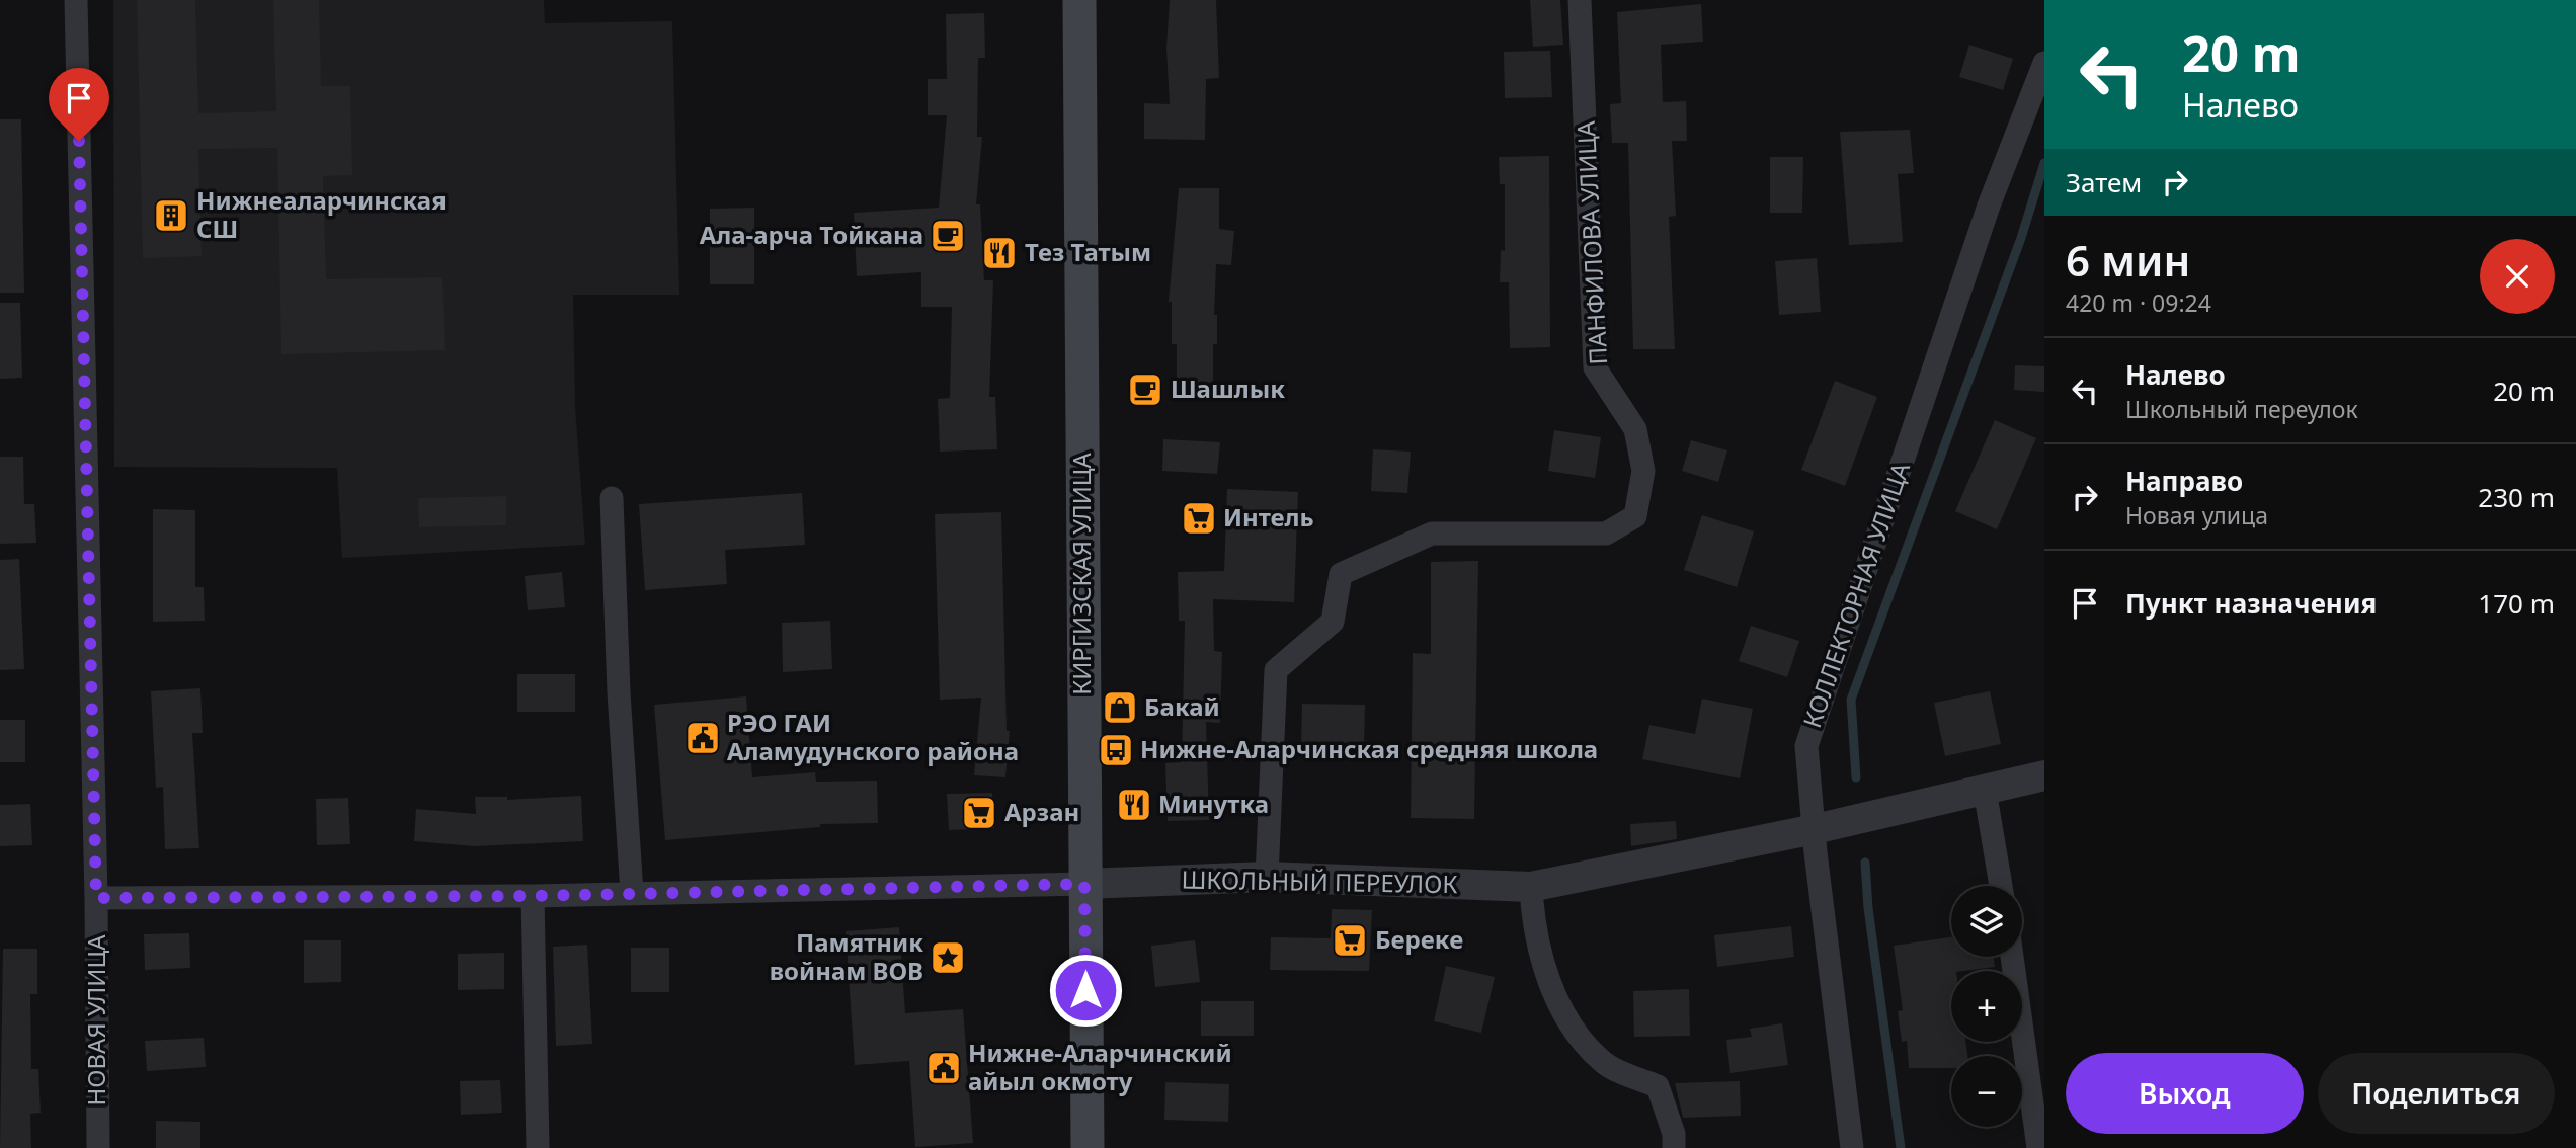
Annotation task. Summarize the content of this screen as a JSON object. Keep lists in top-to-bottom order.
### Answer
{
  "streets": {
    "main road": ["КИРГИЗСКАЯ УЛИЦА"],
    "street": [
      "ПАНФИЛОВА УЛИЦА",
      "КОЛЛЕКТОРНАЯ УЛИЦА",
      "ШКОЛЬНЫЙ ПЕРЕУЛОК",
      "НОВАЯ УЛИЦА"
    ]
  },
  "crossings": [
    ["ПАНФИЛОВА УЛИЦА", "ШКОЛЬНЫЙ ПЕРЕУЛОК"],
    ["КИРГИЗСКАЯ УЛИЦА", "ШКОЛЬНЫЙ ПЕРЕУЛОК"],
    ["КОЛЛЕКТОРНАЯ УЛИЦА", "ШКОЛЬНЫЙ ПЕРЕУЛОК"],
    ["ШКОЛЬНЫЙ ПЕРЕУЛОК", "НОВАЯ УЛИЦА"]
  ],
  "places": {
    "building": ["Нижнеаларчинская СШ"],
    "cafe": ["Ала-арча Тойкана", "Шашлык"],
    "restaurant": ["Тез Татым", "Минутка"],
    "supermarket": ["Интель", "Арзан", "Береке"],
    "shop": ["Бакай"],
    "public building": ["РЭО ГАИ Аламудунского района", "Нижне-Аларчинский айыл окмоту"],
    "bus stop": ["Нижне-Аларчинская средняя школа"],
    "place": ["Памятник войнам ВОВ"]
  },
  "page": {
    "turn": ["20 m", "Налево"],
    "then": "Затем",
    "heading": ["6 мин", "420 m · 09:24"],
    "list": [
      {
        "name": "Налево",
        "note": "Школьный переулок",
        "value": "20 m"
      },
      {
        "name": "Направо",
        "note": "Новая улица",
        "value": "230 m"
      },
      {
        "name": "Пункт назначения",
        "value": "170 m"
      }
    ],
    "map_buttons": ["+", "−"],
    "buttons": ["Выход", "Поделиться"]
  }
}
